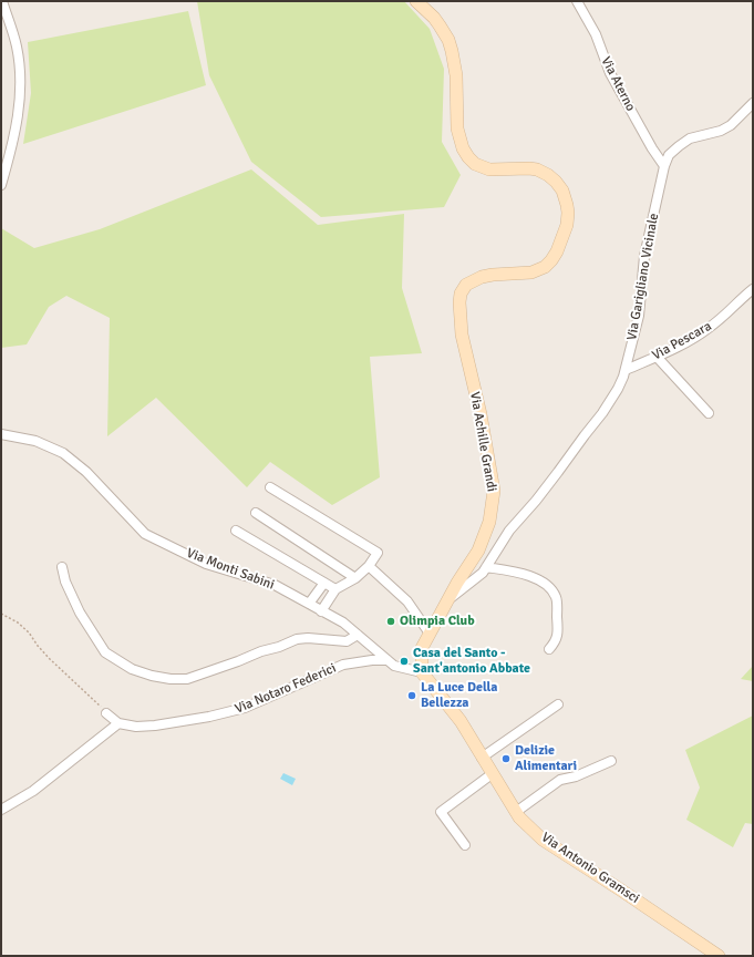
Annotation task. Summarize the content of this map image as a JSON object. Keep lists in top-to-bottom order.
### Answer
{
  "streets": {
    "main road": ["Via Achille Grandi", "Via Antonio Gramsci"],
    "street": [
      "Via Aterno",
      "Via Garigliano Vicinale",
      "Via Pescara",
      "Via Monti Sabini",
      "Via Notaro Federici"
    ]
  },
  "crossings": [
    ["Via Aterno", "Via Garigliano Vicinale"],
    ["Via Garigliano Vicinale", "Via Pescara"],
    ["Via Garigliano Vicinale", "Via Achille Grandi"],
    ["Via Achille Grandi", "Via Monti Sabini"],
    ["Via Achille Grandi", "Via Antonio Gramsci"],
    ["Via Monti Sabini", "Via Notaro Federici"],
    ["Via Monti Sabini", "Via Antonio Gramsci"]
  ],
  "places": [
    "Olimpia Club",
    "Casa del Santo - Sant'antonio Abbate",
    "La Luce Della Bellezza",
    "Delizie Alimentari"
  ]
}
